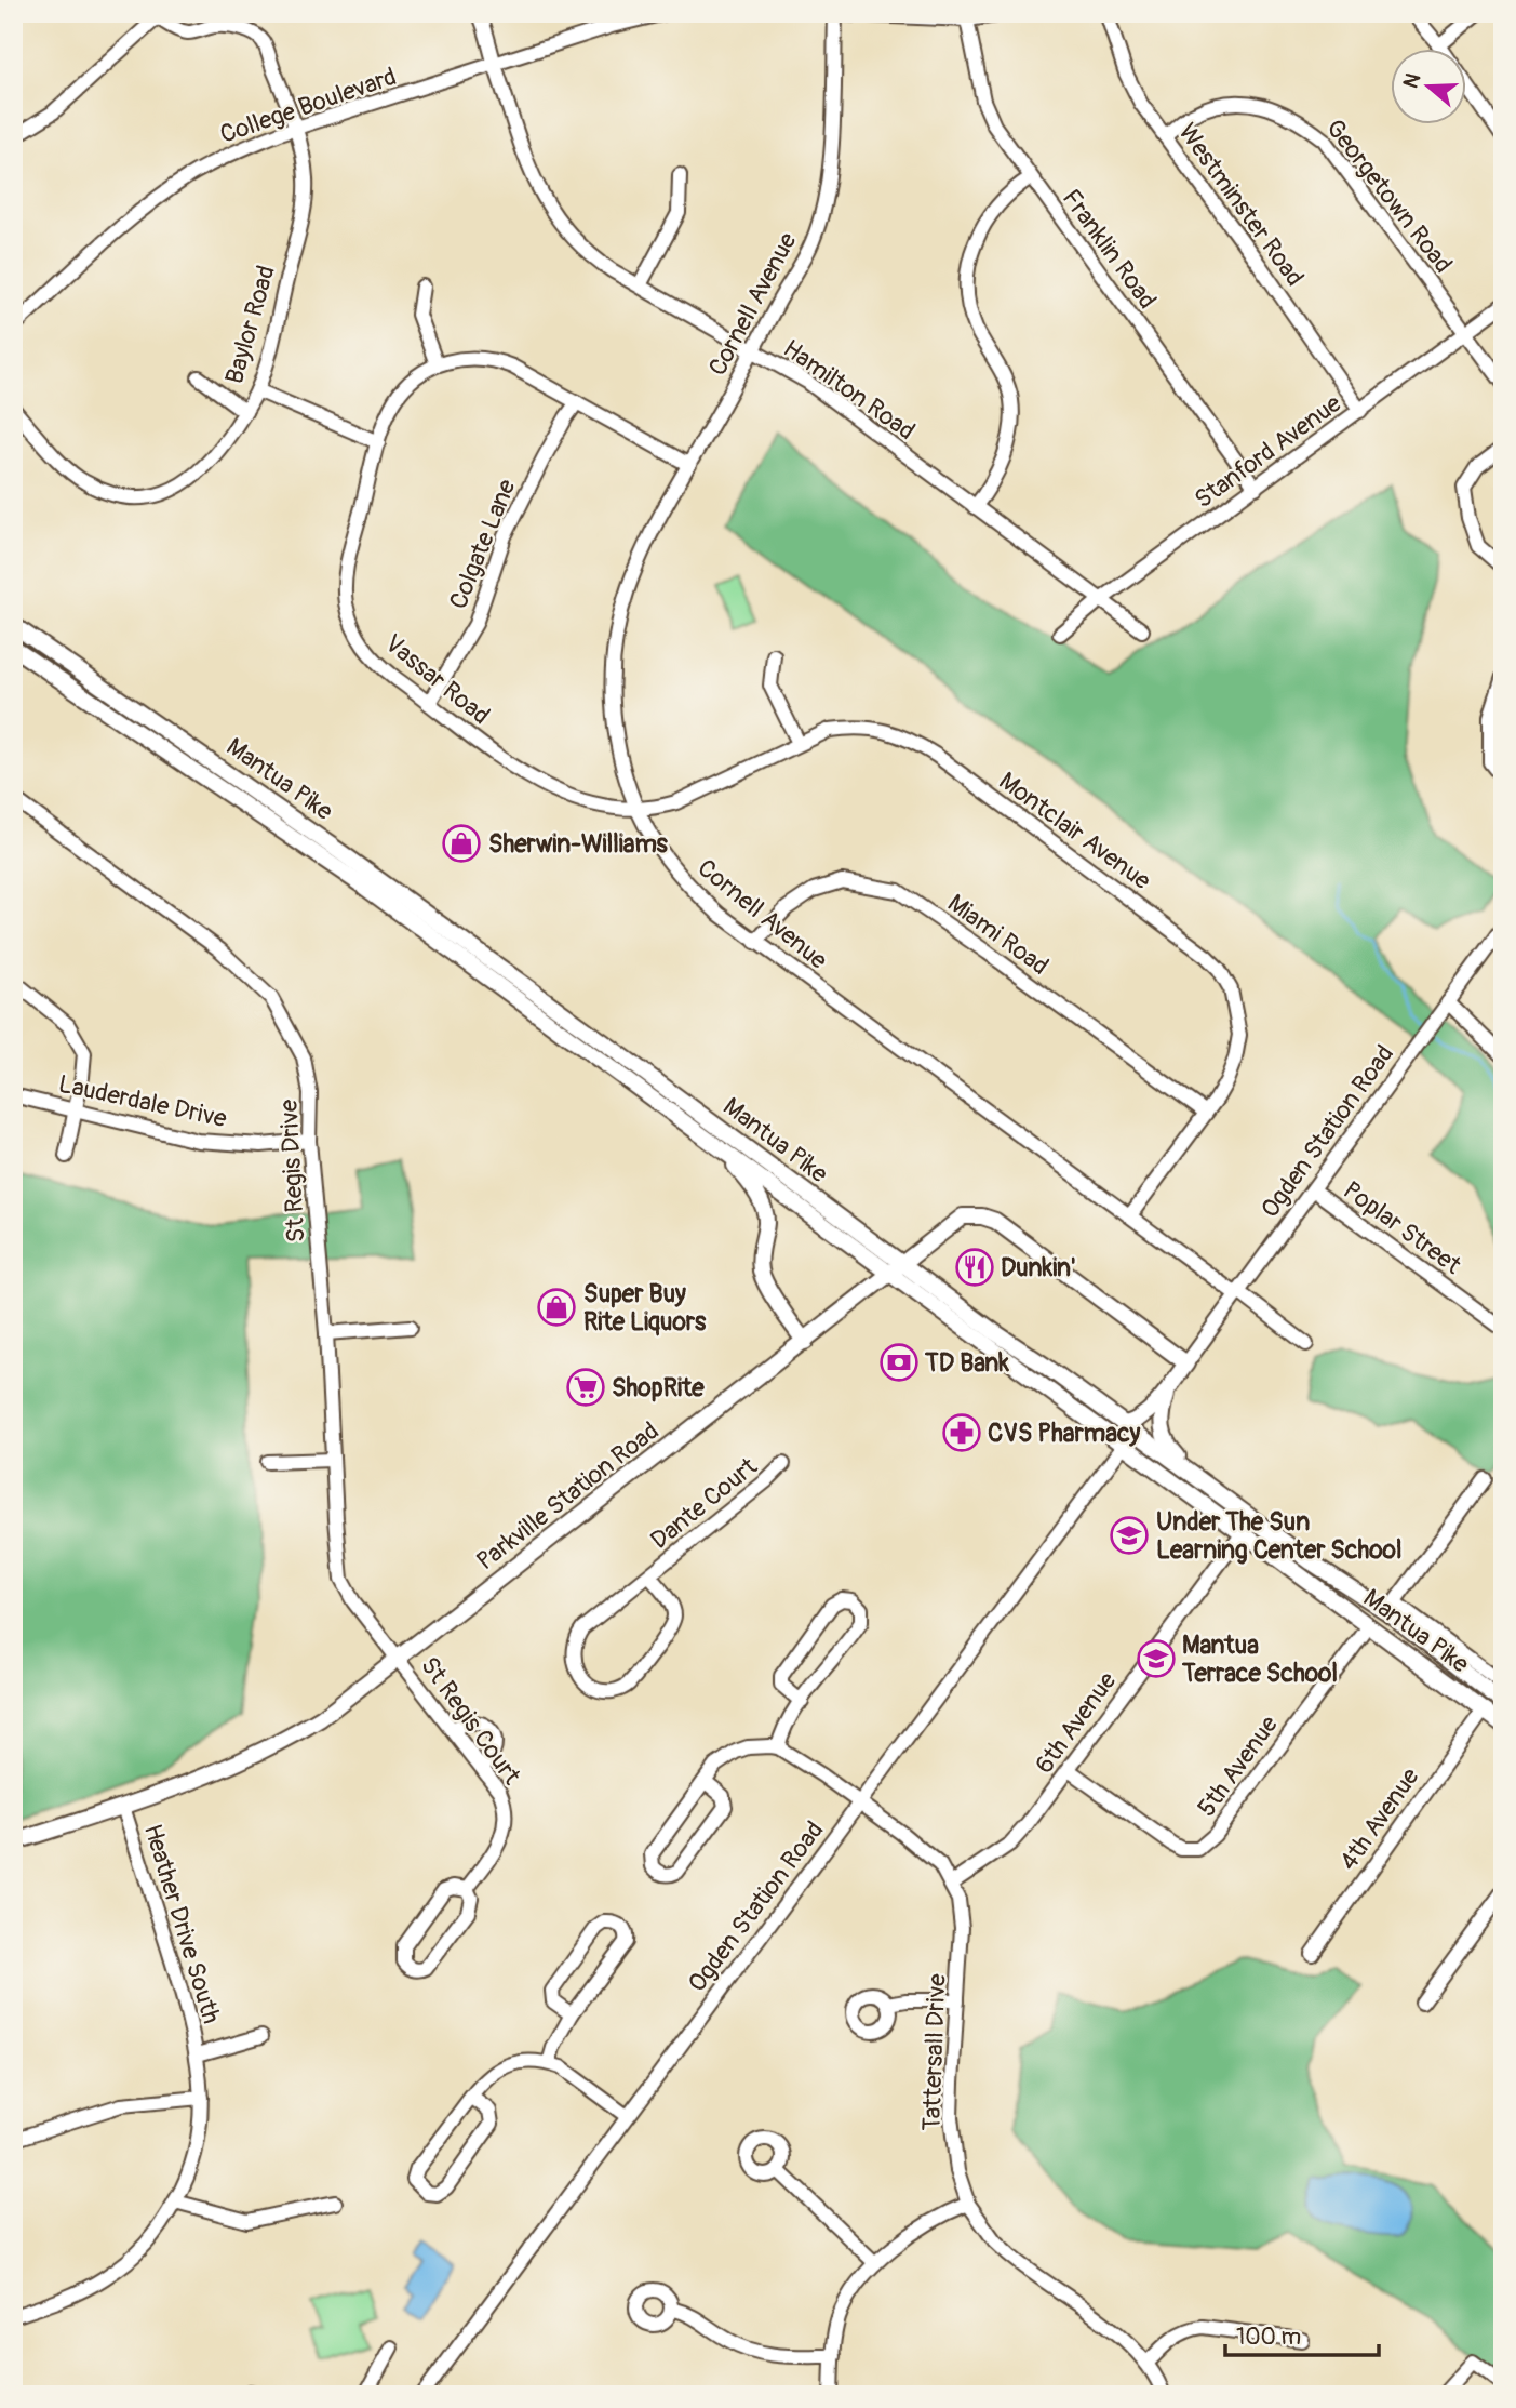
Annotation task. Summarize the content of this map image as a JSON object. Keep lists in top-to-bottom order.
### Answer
{
  "streets": {
    "main road": ["Mantua Pike", "Parkville Station Road"],
    "street": [
      "College Boulevard",
      "Georgetown Road",
      "Westminster Road",
      "Franklin Road",
      "Cornell Avenue",
      "Baylor Road",
      "Hamilton Road",
      "Stanford Avenue",
      "Colgate Lane",
      "Vassar Road",
      "Montclair Avenue",
      "Miami Road",
      "Lauderdale Drive",
      "Ogden Station Road",
      "St Regis Drive",
      "Poplar Street",
      "Dante Court",
      "St Regis Court",
      "6th Avenue",
      "5th Avenue",
      "4th Avenue",
      "Heather Drive South",
      "Tattersall Drive"
    ]
  },
  "crossings": [
    ["College Boulevard", "Baylor Road"],
    ["College Boulevard", "Hamilton Road"],
    ["Georgetown Road", "Westminster Road"],
    ["Georgetown Road", "Stanford Avenue"],
    ["Westminster Road", "Stanford Avenue"],
    ["Franklin Road", "Stanford Avenue"],
    ["Cornell Avenue", "Hamilton Road"],
    ["Cornell Avenue", "Vassar Road"],
    ["Cornell Avenue", "Montclair Avenue"],
    ["Cornell Avenue", "Miami Road"],
    ["Cornell Avenue", "Ogden Station Road"],
    ["Hamilton Road", "Stanford Avenue"],
    ["Colgate Lane", "Vassar Road"],
    ["Vassar Road", "Montclair Avenue"],
    ["Mantua Pike", "Ogden Station Road"],
    ["Mantua Pike", "Parkville Station Road"],
    ["Mantua Pike", "6th Avenue"],
    ["Mantua Pike", "5th Avenue"],
    ["Mantua Pike", "4th Avenue"],
    ["Montclair Avenue", "Miami Road"],
    ["Lauderdale Drive", "St Regis Drive"],
    ["Ogden Station Road", "Poplar Street"],
    ["Ogden Station Road", "Parkville Station Road"],
    ["Ogden Station Road", "Tattersall Drive"],
    ["St Regis Drive", "Parkville Station Road"],
    ["St Regis Drive", "St Regis Court"],
    ["Parkville Station Road", "St Regis Court"],
    ["Parkville Station Road", "Heather Drive South"],
    ["6th Avenue", "5th Avenue"],
    ["6th Avenue", "Tattersall Drive"]
  ],
  "places": {
    "shop": ["Sherwin-Williams", "Super Buy Rite Liquors"],
    "restaurant": ["Dunkin'"],
    "bank": ["TD Bank"],
    "supermarket": ["ShopRite"],
    "pharmacy": ["CVS Pharmacy"],
    "school or university": ["Under The Sun Learning Center School", "Mantua Terrace School"]
  },
  "scale_bar": "100 m",
  "north": "left"
}
